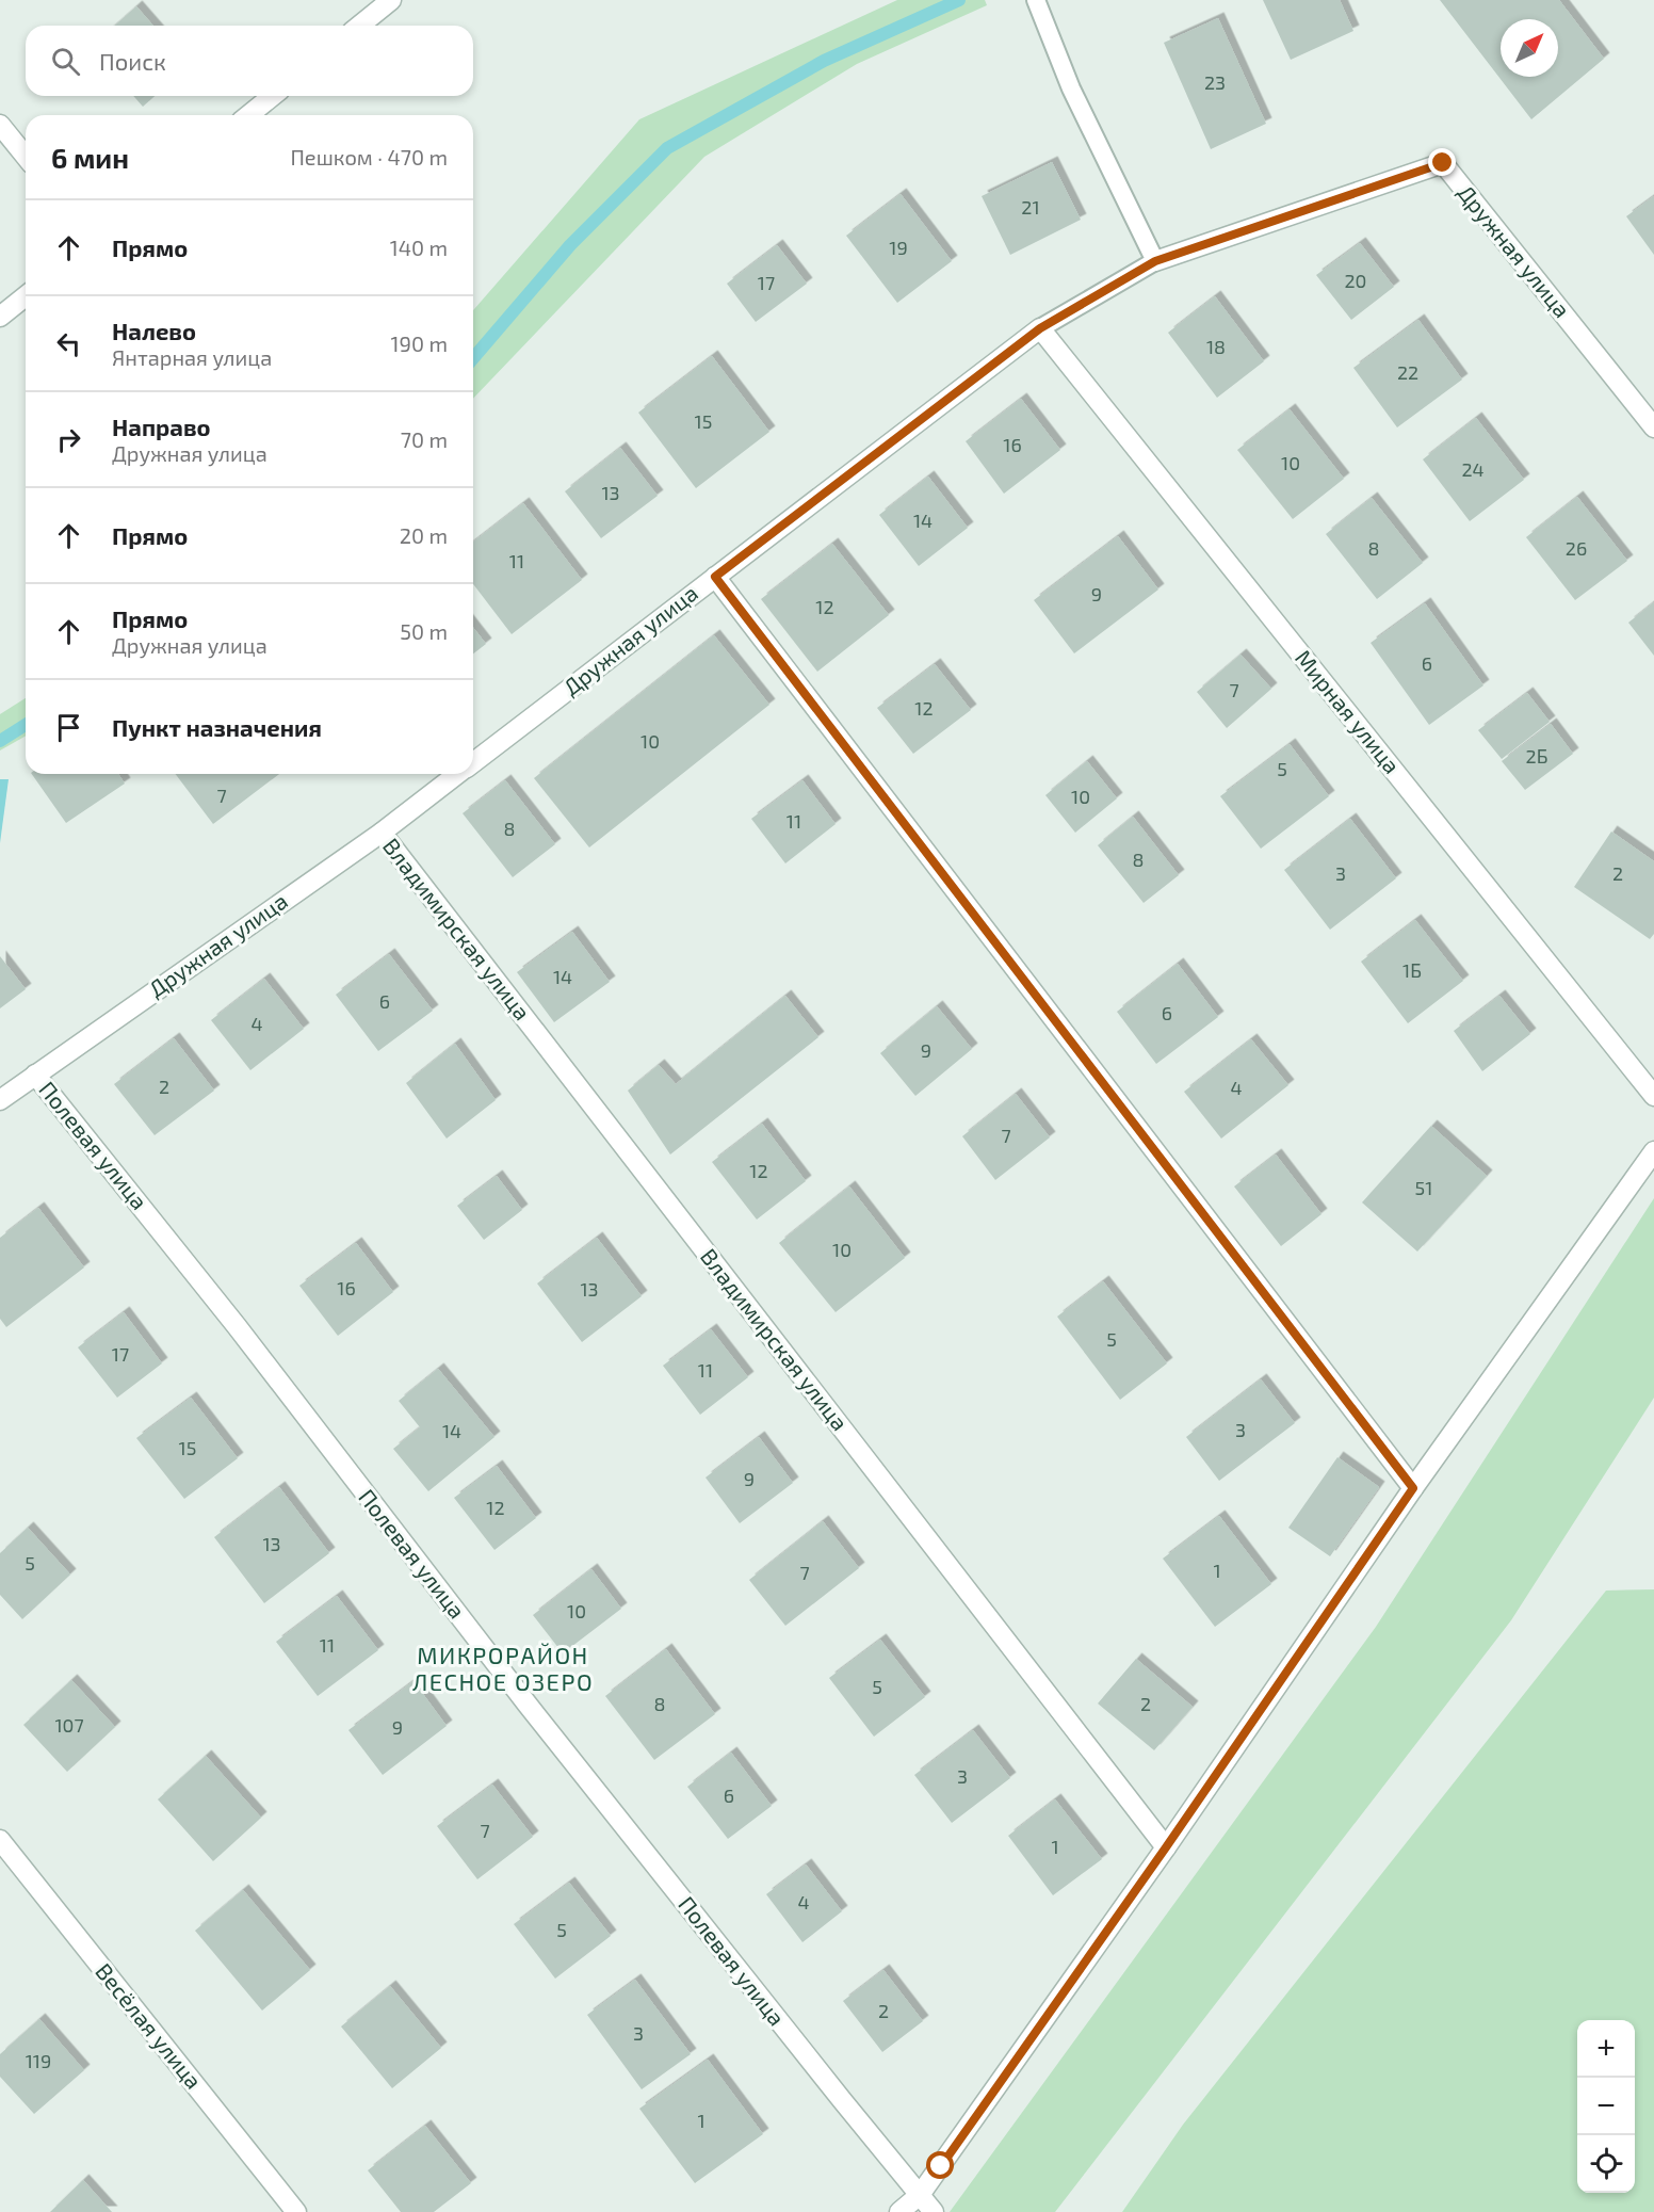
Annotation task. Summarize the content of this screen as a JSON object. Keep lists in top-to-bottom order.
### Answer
{
  "streets": {
    "street": [
      "Дружная улица",
      "Мирная улица",
      "Владимирская улица",
      "Полевая улица",
      "Весёлая улица"
    ]
  },
  "crossings": [
    ["Дружная улица", "Мирная улица"],
    ["Дружная улица", "Владимирская улица"],
    ["Дружная улица", "Полевая улица"]
  ],
  "districts": ["МИКРОРАЙОН ЛЕСНОЕ ОЗЕРО"],
  "house_numbers": [
    "23",
    "21",
    "19",
    "20",
    "17",
    "18",
    "22",
    "15",
    "16",
    "10",
    "24",
    "13",
    "14",
    "8",
    "26",
    "11",
    "9",
    "12",
    "6",
    "7",
    "12",
    "10",
    "2Б",
    "5",
    "7",
    "10",
    "11",
    "8",
    "8",
    "3",
    "2",
    "1Б",
    "14",
    "6",
    "6",
    "4",
    "9",
    "2",
    "4",
    "7",
    "12",
    "51",
    "10",
    "16",
    "13",
    "5",
    "17",
    "11",
    "3",
    "14",
    "15",
    "9",
    "12",
    "13",
    "5",
    "1",
    "7",
    "10",
    "11",
    "5",
    "8",
    "2",
    "107",
    "9",
    "3",
    "6",
    "7",
    "1",
    "4",
    "5",
    "2",
    "3",
    "119",
    "1"
  ],
  "north": "top right",
  "page": {
    "search": "Поиск",
    "heading": ["6 мин", "Пешком · 470 m"],
    "list": [
      ["Прямо", "140 m"],
      ["Налево", "Янтарная улица", "190 m"],
      ["Направо", "Дружная улица", "70 m"],
      ["Прямо", "20 m"],
      ["Прямо", "Дружная улица", "50 m"],
      "Пункт назначения"
    ],
    "map_buttons": ["+", "−"]
  }
}
